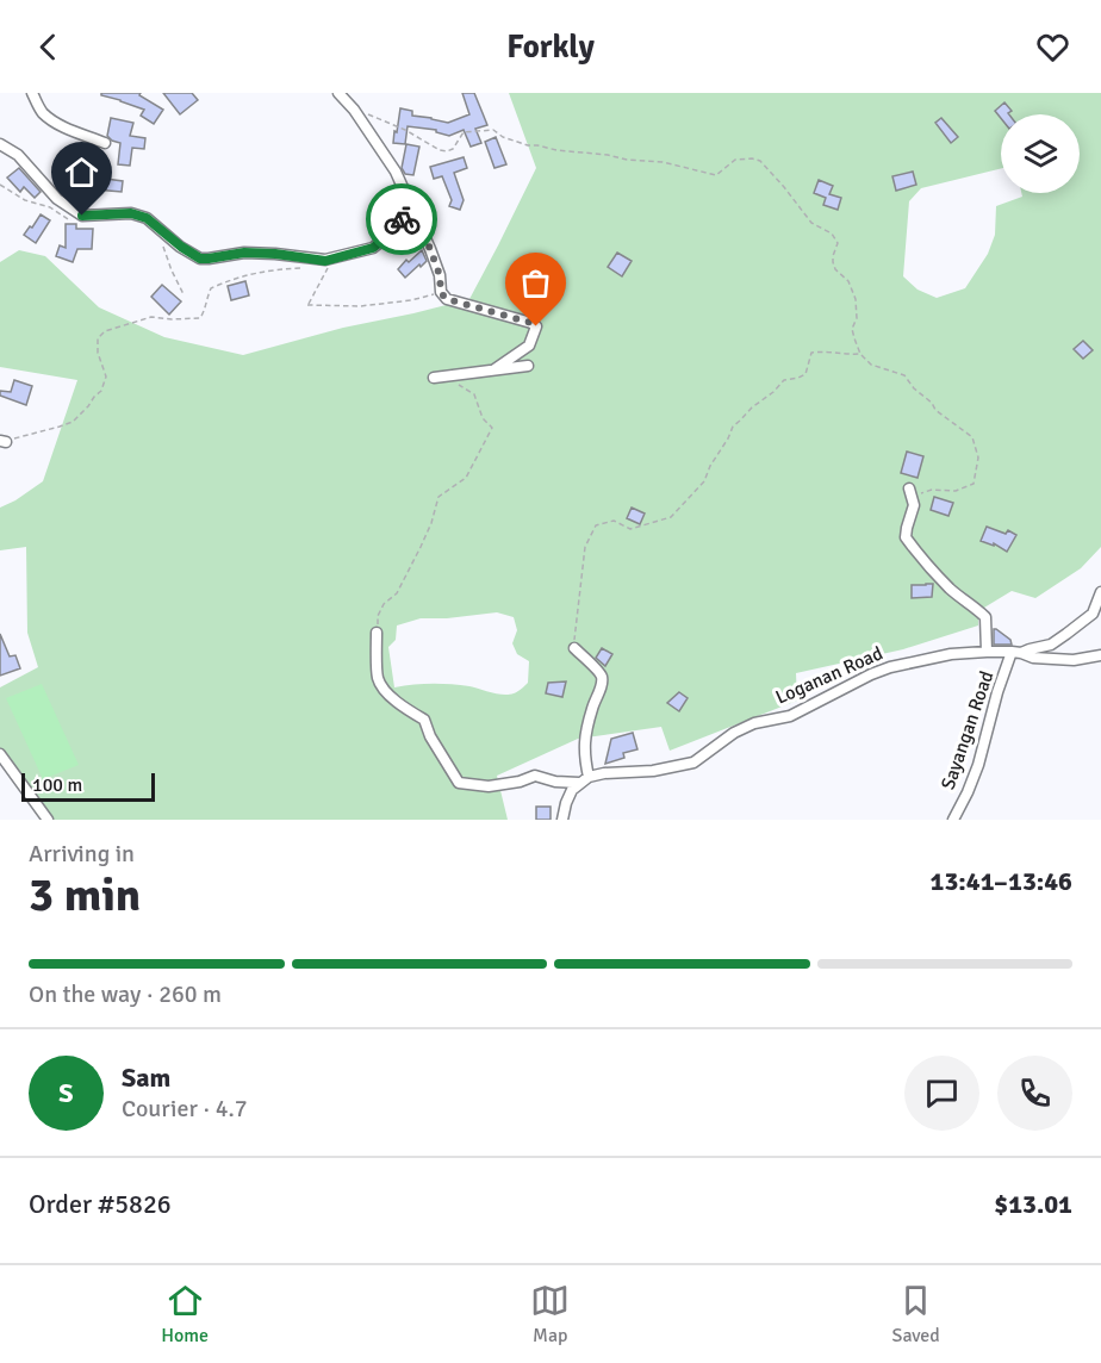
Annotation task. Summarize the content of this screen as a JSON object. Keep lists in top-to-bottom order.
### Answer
{
  "streets": {
    "street": ["Loganan Road", "Sayangan Road"]
  },
  "crossings": [
    ["Loganan Road", "Sayangan Road"]
  ],
  "scale_bar": "100 m",
  "page": {
    "header": "Forkly",
    "scale": "100 m",
    "heading": ["3 min", "Arriving in", "13:41–13:46"],
    "panel": [
      "Sam",
      "Courier · 4.7",
      "Order #5826",
      "$13.01"
    ],
    "bar": "On the way · 260 m",
    "round": "S",
    "tabs": ["Home", "Map", "Saved"]
  }
}
